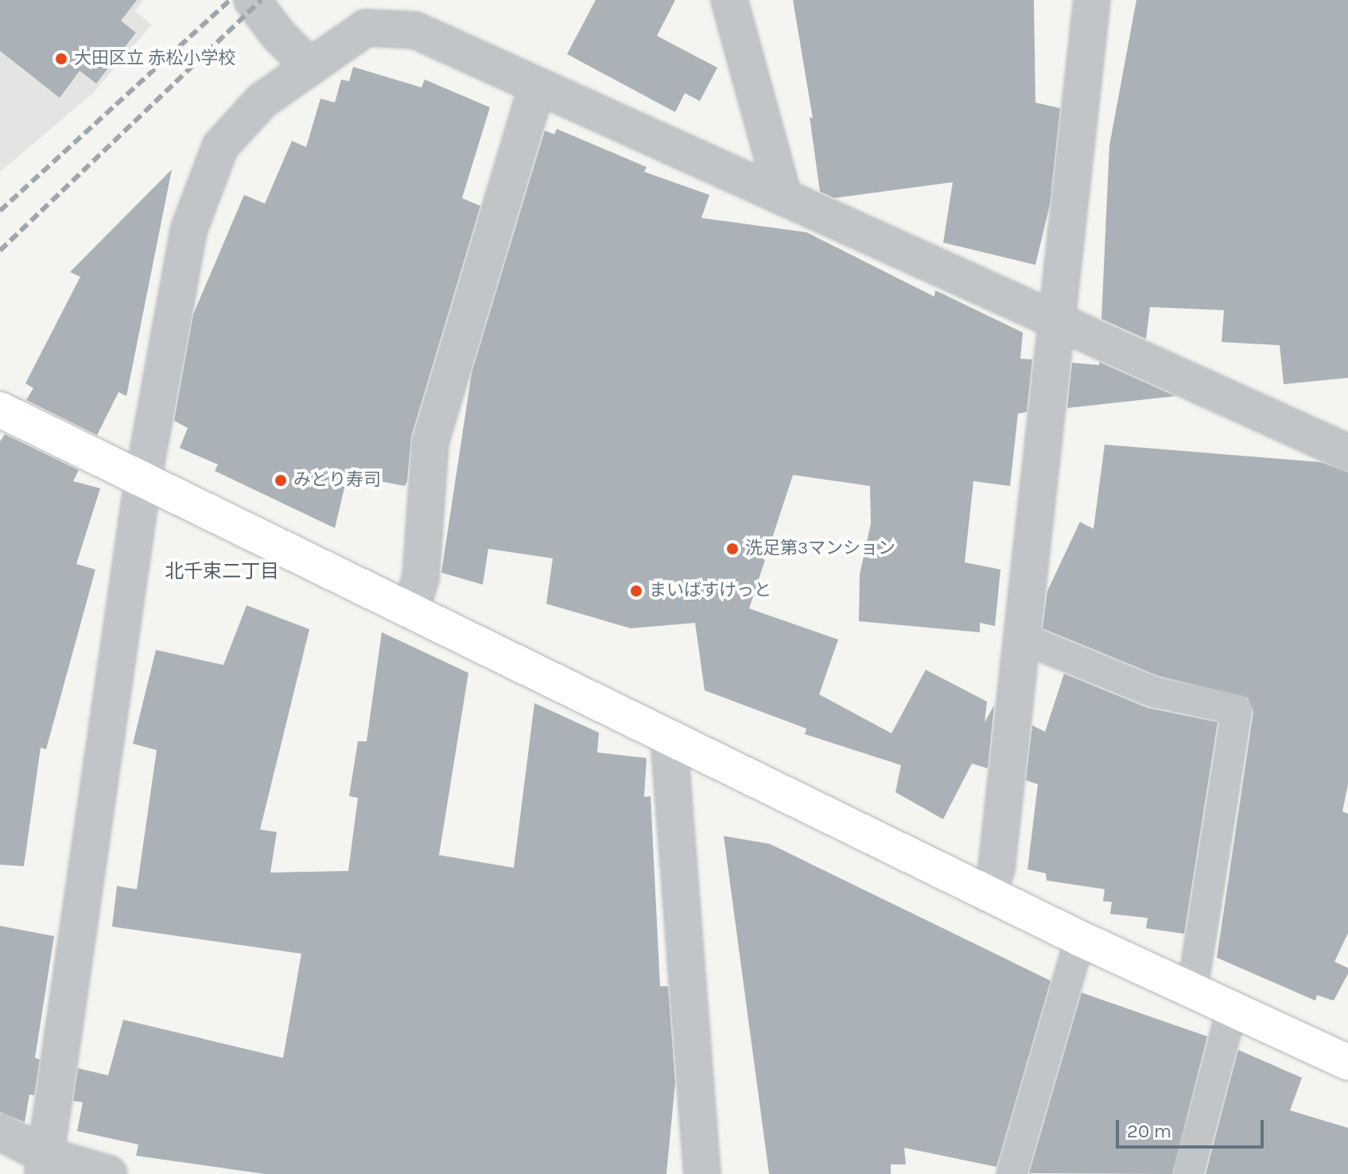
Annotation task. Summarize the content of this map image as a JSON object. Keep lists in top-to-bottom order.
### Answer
{
  "districts": ["北千束二丁目"],
  "places": [
    "大田区立 赤松小学校",
    "みどり寿司",
    "洗足第3マンション",
    "まいばすけっと"
  ],
  "scale_bar": "20 m"
}
